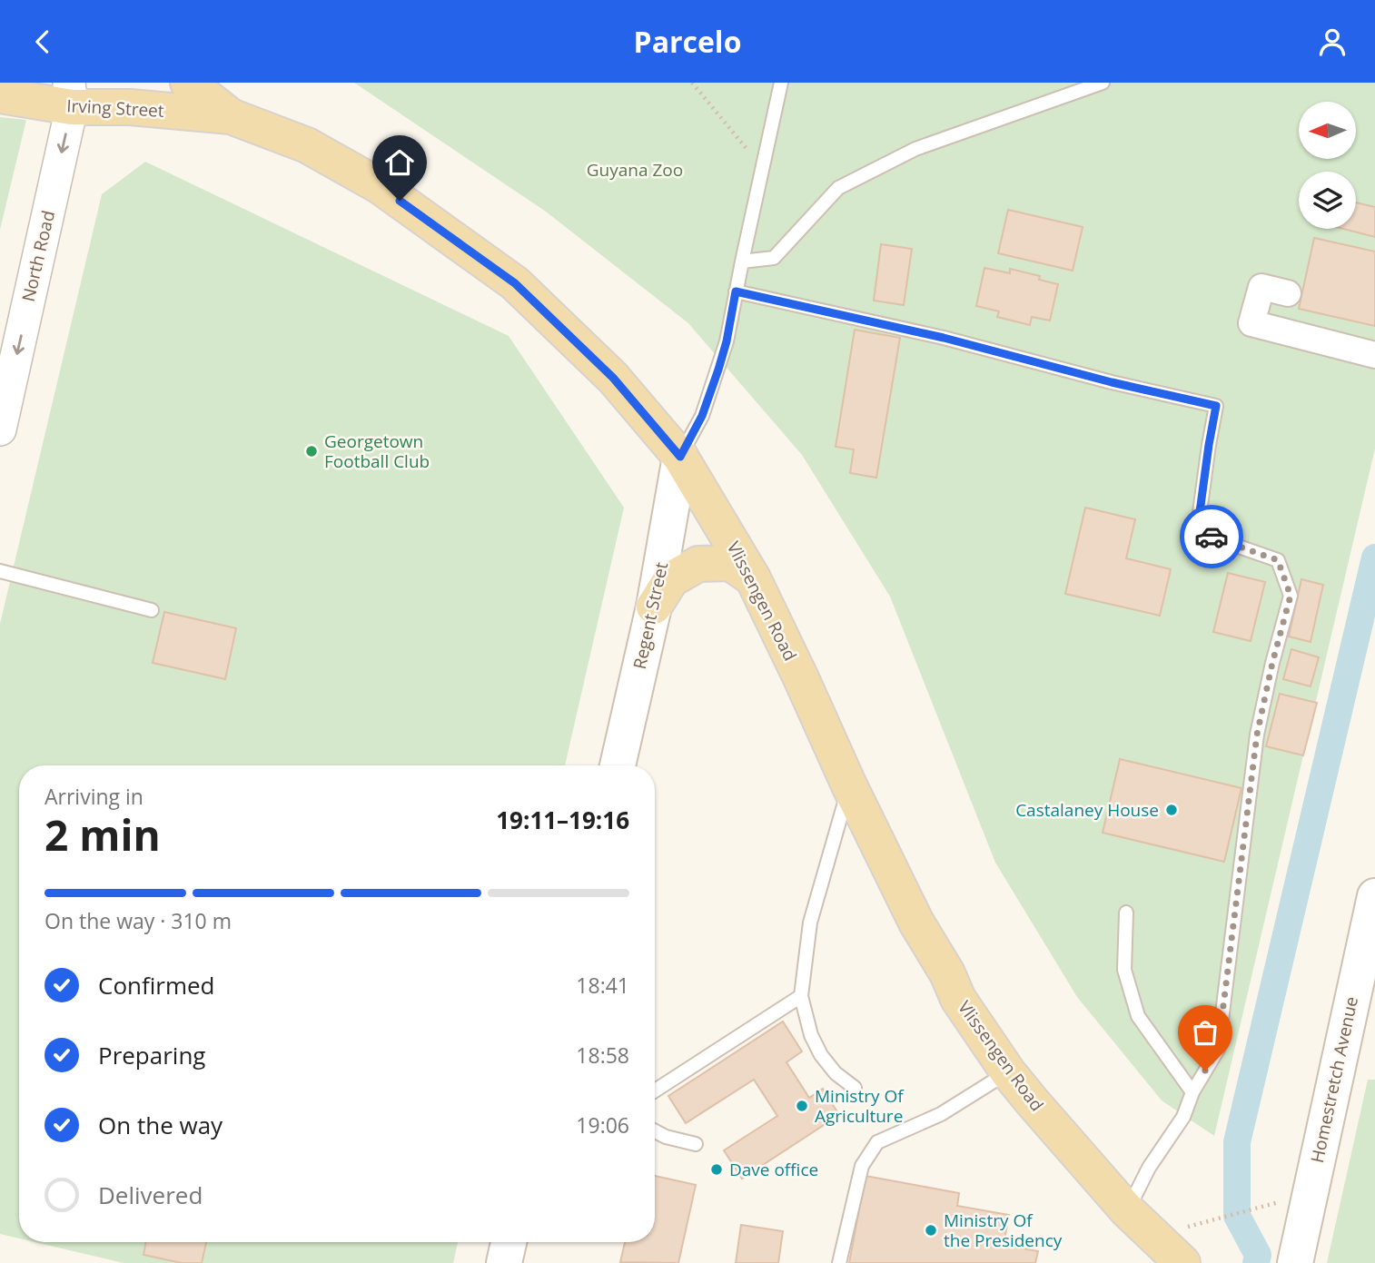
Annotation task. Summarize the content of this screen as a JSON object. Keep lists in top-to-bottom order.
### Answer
{
  "streets": {
    "main road": [
      "Irving Street",
      "Vlissengen Road",
      "Regent Street",
      "Homestretch Avenue"
    ],
    "street": ["North Road"]
  },
  "crossings": [
    ["Irving Street", "North Road"],
    ["Irving Street", "Vlissengen Road"],
    ["Vlissengen Road", "Regent Street"]
  ],
  "one_way": ["North Road"],
  "parks": ["Guyana Zoo"],
  "places": [
    "Georgetown Football Club",
    "Castalaney House",
    "Ministry Of Agriculture",
    "Dave office",
    "Ministry Of the Presidency"
  ],
  "north": "left",
  "page": {
    "header": "Parcelo",
    "heading": ["2 min", "Arriving in", "19:11–19:16"],
    "bar": "On the way · 310 m",
    "list": [
      ["Confirmed", "18:41"],
      ["Preparing", "18:58"],
      ["On the way", "19:06"],
      "Delivered"
    ]
  }
}
